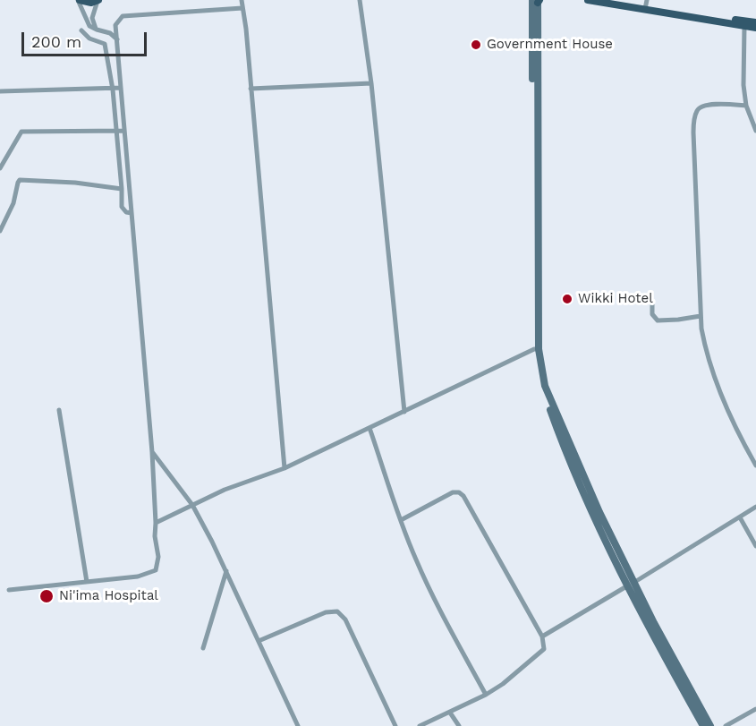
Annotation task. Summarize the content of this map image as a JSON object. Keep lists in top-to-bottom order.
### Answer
{
  "places": ["Government House", "Wikki Hotel", "Ni'ima Hospital"],
  "scale_bar": "200 m"
}
